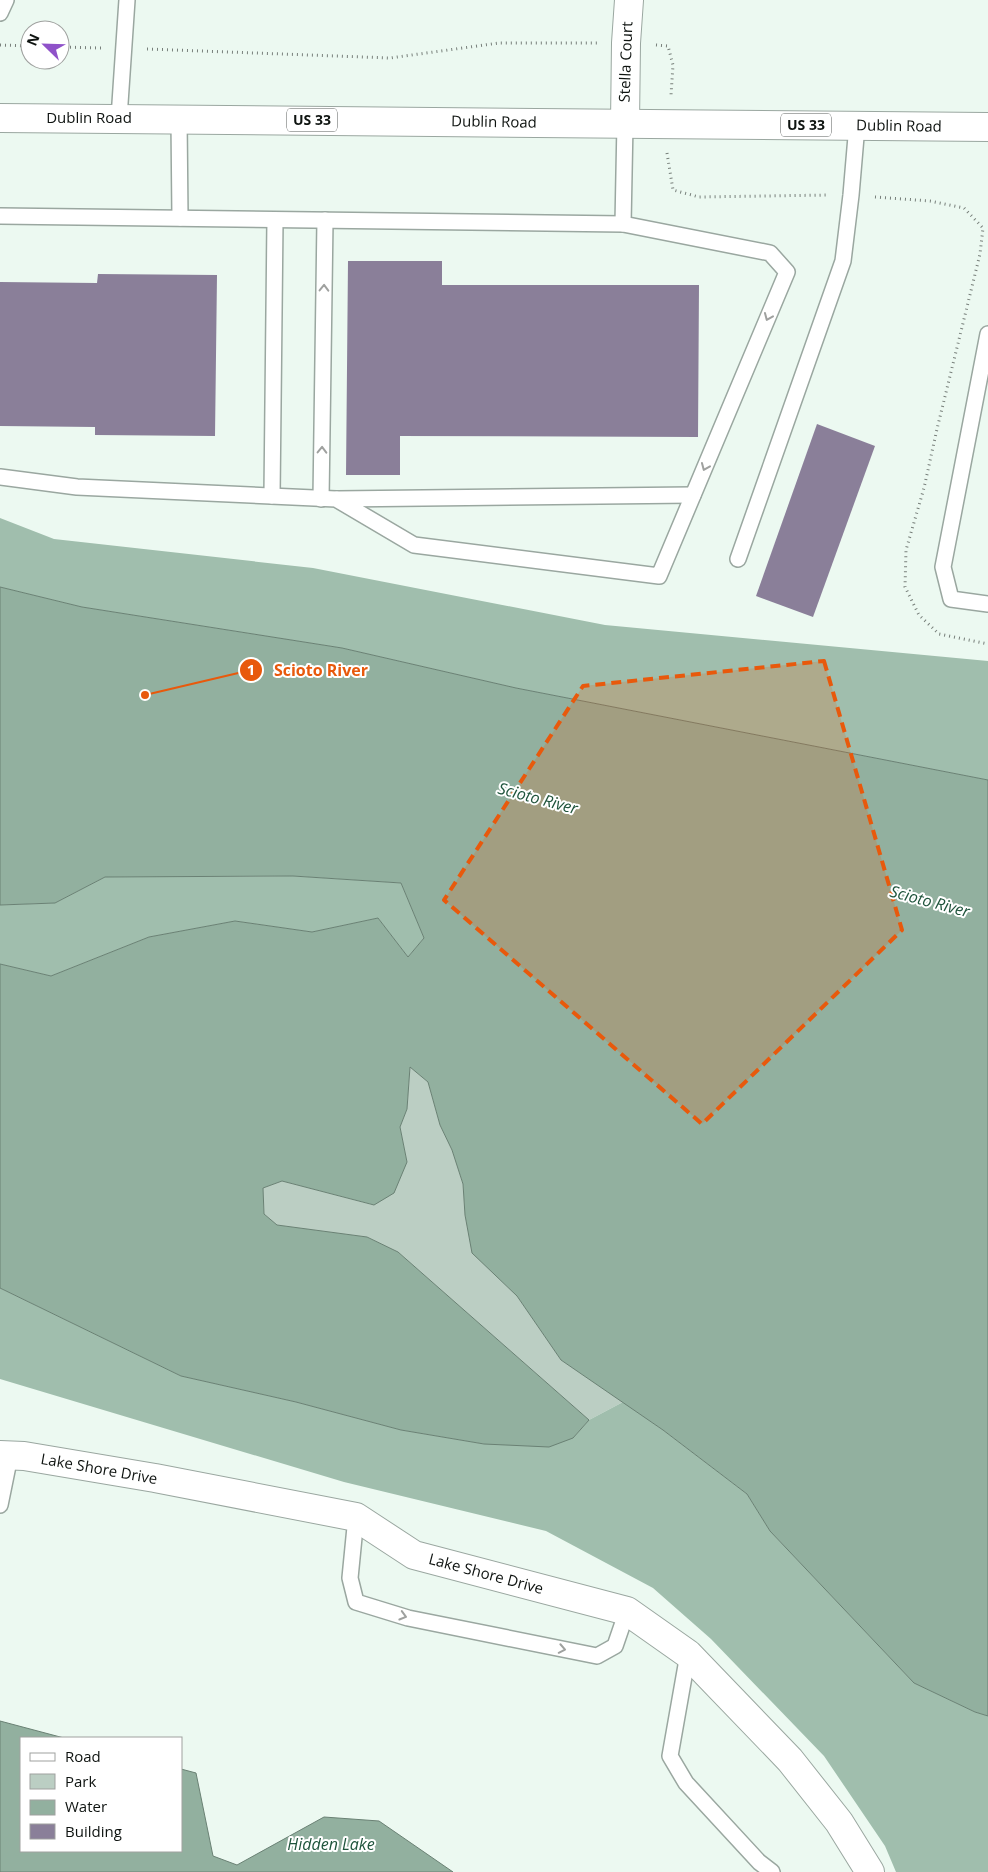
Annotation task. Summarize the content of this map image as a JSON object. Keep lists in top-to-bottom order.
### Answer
{
  "streets": {
    "street": [
      "Stella Court",
      "Dublin Road",
      "US 33",
      "Lake Shore Drive"
    ]
  },
  "crossings": [
    ["Stella Court", "Dublin Road"]
  ],
  "water": ["Scioto River", "Hidden Lake"],
  "places": ["Scioto River"],
  "legend": [
    "Road",
    "Park",
    "Water",
    "Building"
  ],
  "north": "top left"
}
